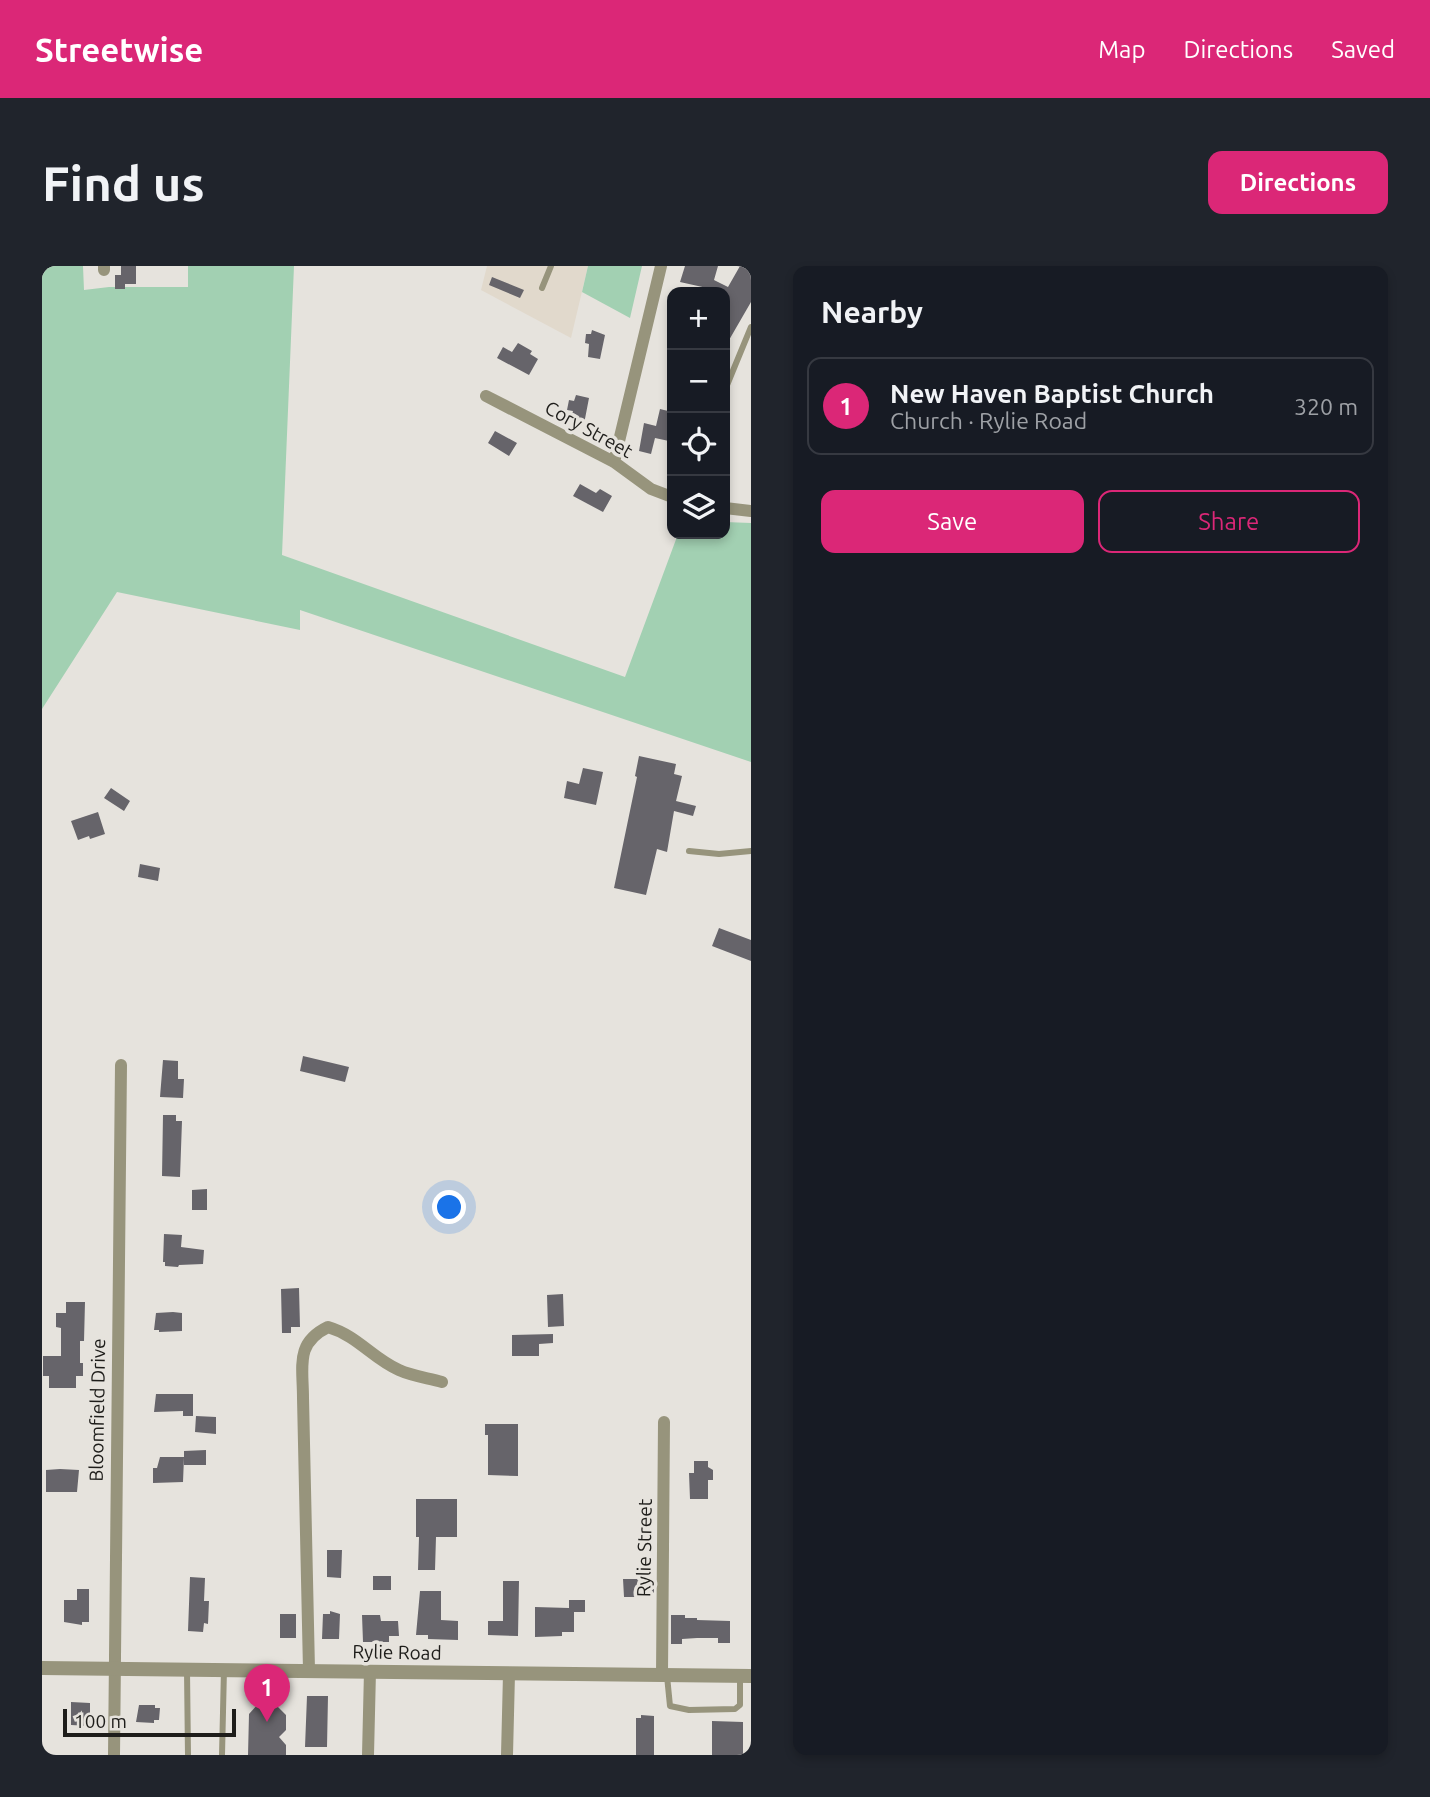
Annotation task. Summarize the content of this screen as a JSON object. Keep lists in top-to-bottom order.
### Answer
{
  "streets": {
    "street": [
      "Cory Street",
      "Bloomfield Drive",
      "Rylie Street",
      "Rylie Road"
    ]
  },
  "crossings": [
    ["Bloomfield Drive", "Rylie Road"],
    ["Rylie Street", "Rylie Road"]
  ],
  "scale_bar": "100 m",
  "page": {
    "header": "Streetwise",
    "nav": ["Map", "Directions", "Saved"],
    "buttons": [
      "Directions",
      ["Save", "Share"]
    ],
    "title": "Find us",
    "heading": "Nearby",
    "map_buttons": ["+", "−"],
    "list": [
      {
        "mark": "1",
        "name": "New Haven Baptist Church",
        "note": "Church · Rylie Road",
        "value": "320 m"
      }
    ],
    "pins": "1",
    "scale": "100 m"
  }
}
